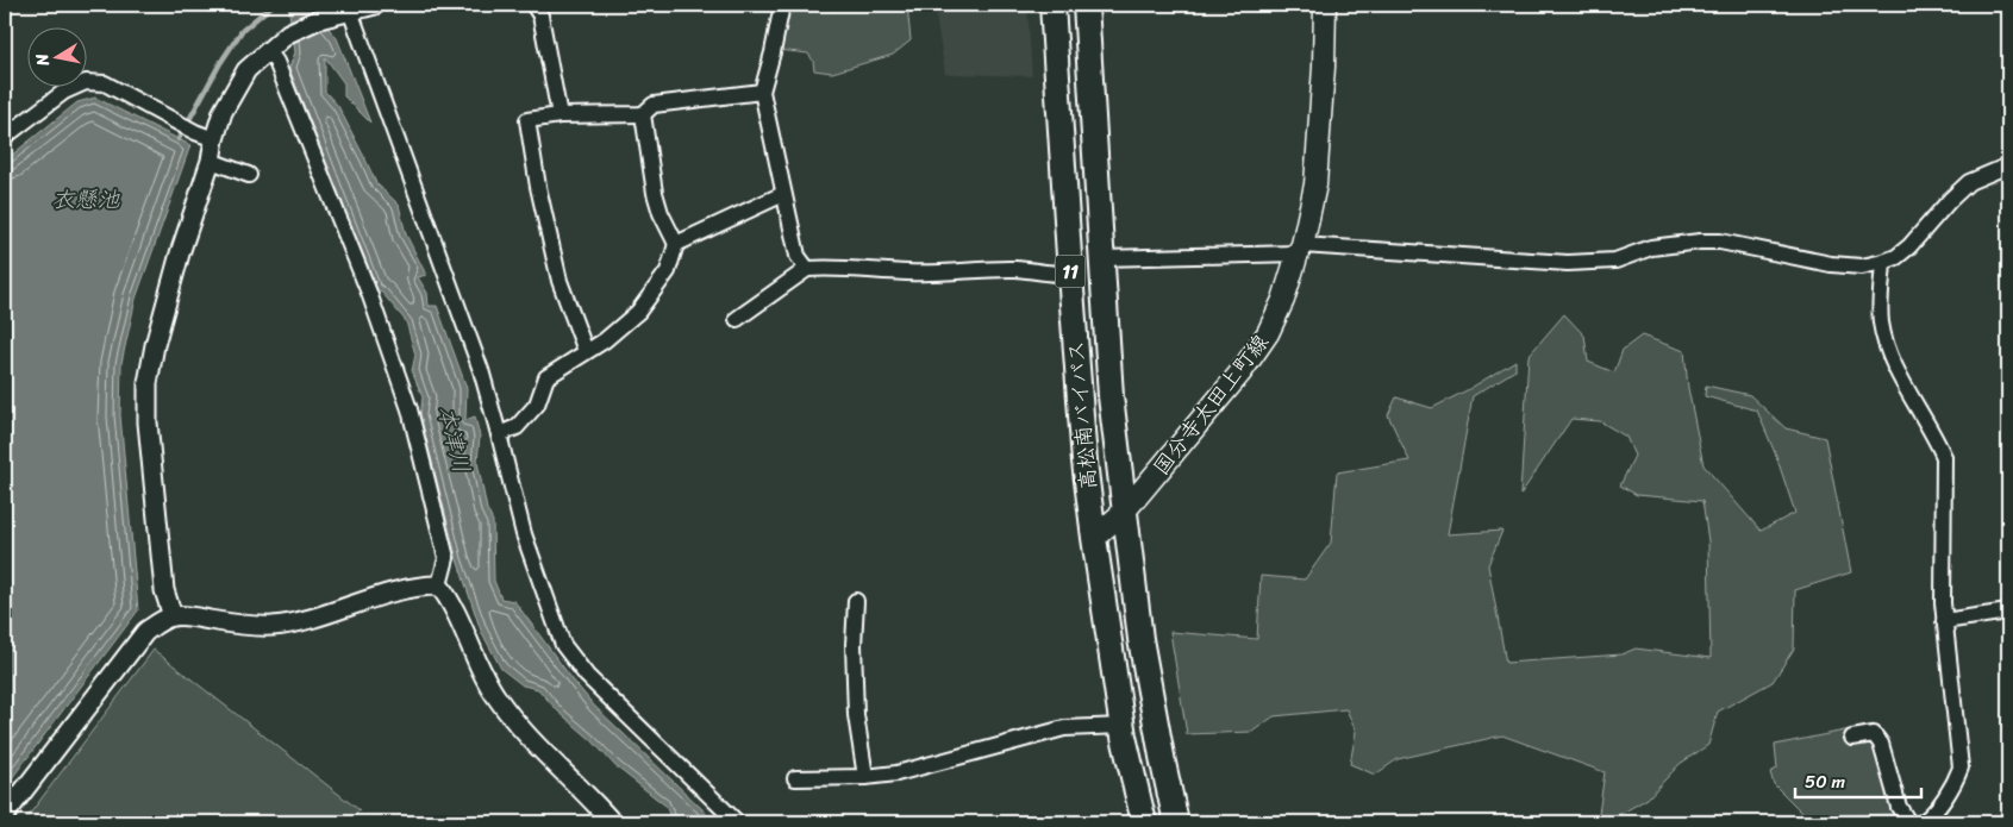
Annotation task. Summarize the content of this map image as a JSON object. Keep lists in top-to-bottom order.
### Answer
{
  "streets": {
    "highway": ["11", "高松南バイパス"],
    "main road": ["国分寺太田上町線"]
  },
  "crossings": [
    ["国分寺太田上町線", "高松南バイパス"]
  ],
  "water": ["衣懸池", "本津川"],
  "scale_bar": "50 m",
  "north": "left"
}
